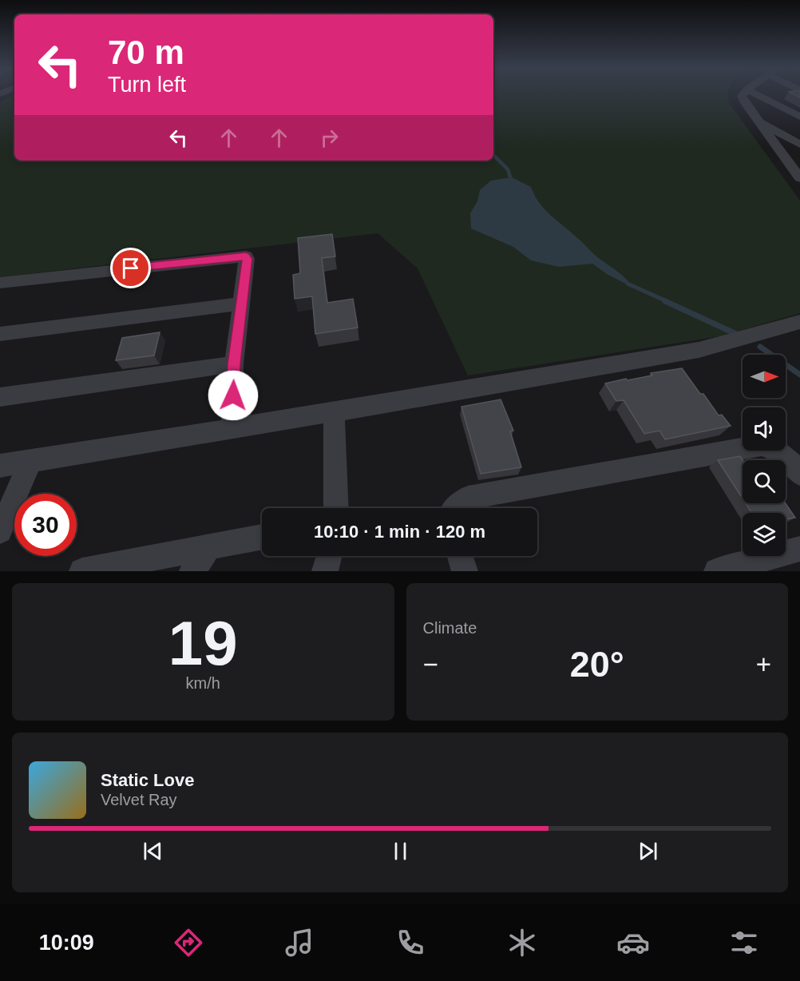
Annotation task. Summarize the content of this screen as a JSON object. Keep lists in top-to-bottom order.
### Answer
{
  "north": "right",
  "page": {
    "turn": ["70 m", "Turn left"],
    "limit": "30",
    "trip": "10:10 · 1 min · 120 m",
    "tile": [
      ["19", "km/h"],
      "Climate"
    ],
    "heat": ["−", "20°", "+"],
    "song": ["Static Love", "Velvet Ray"],
    "tabs": "10:09"
  }
}
